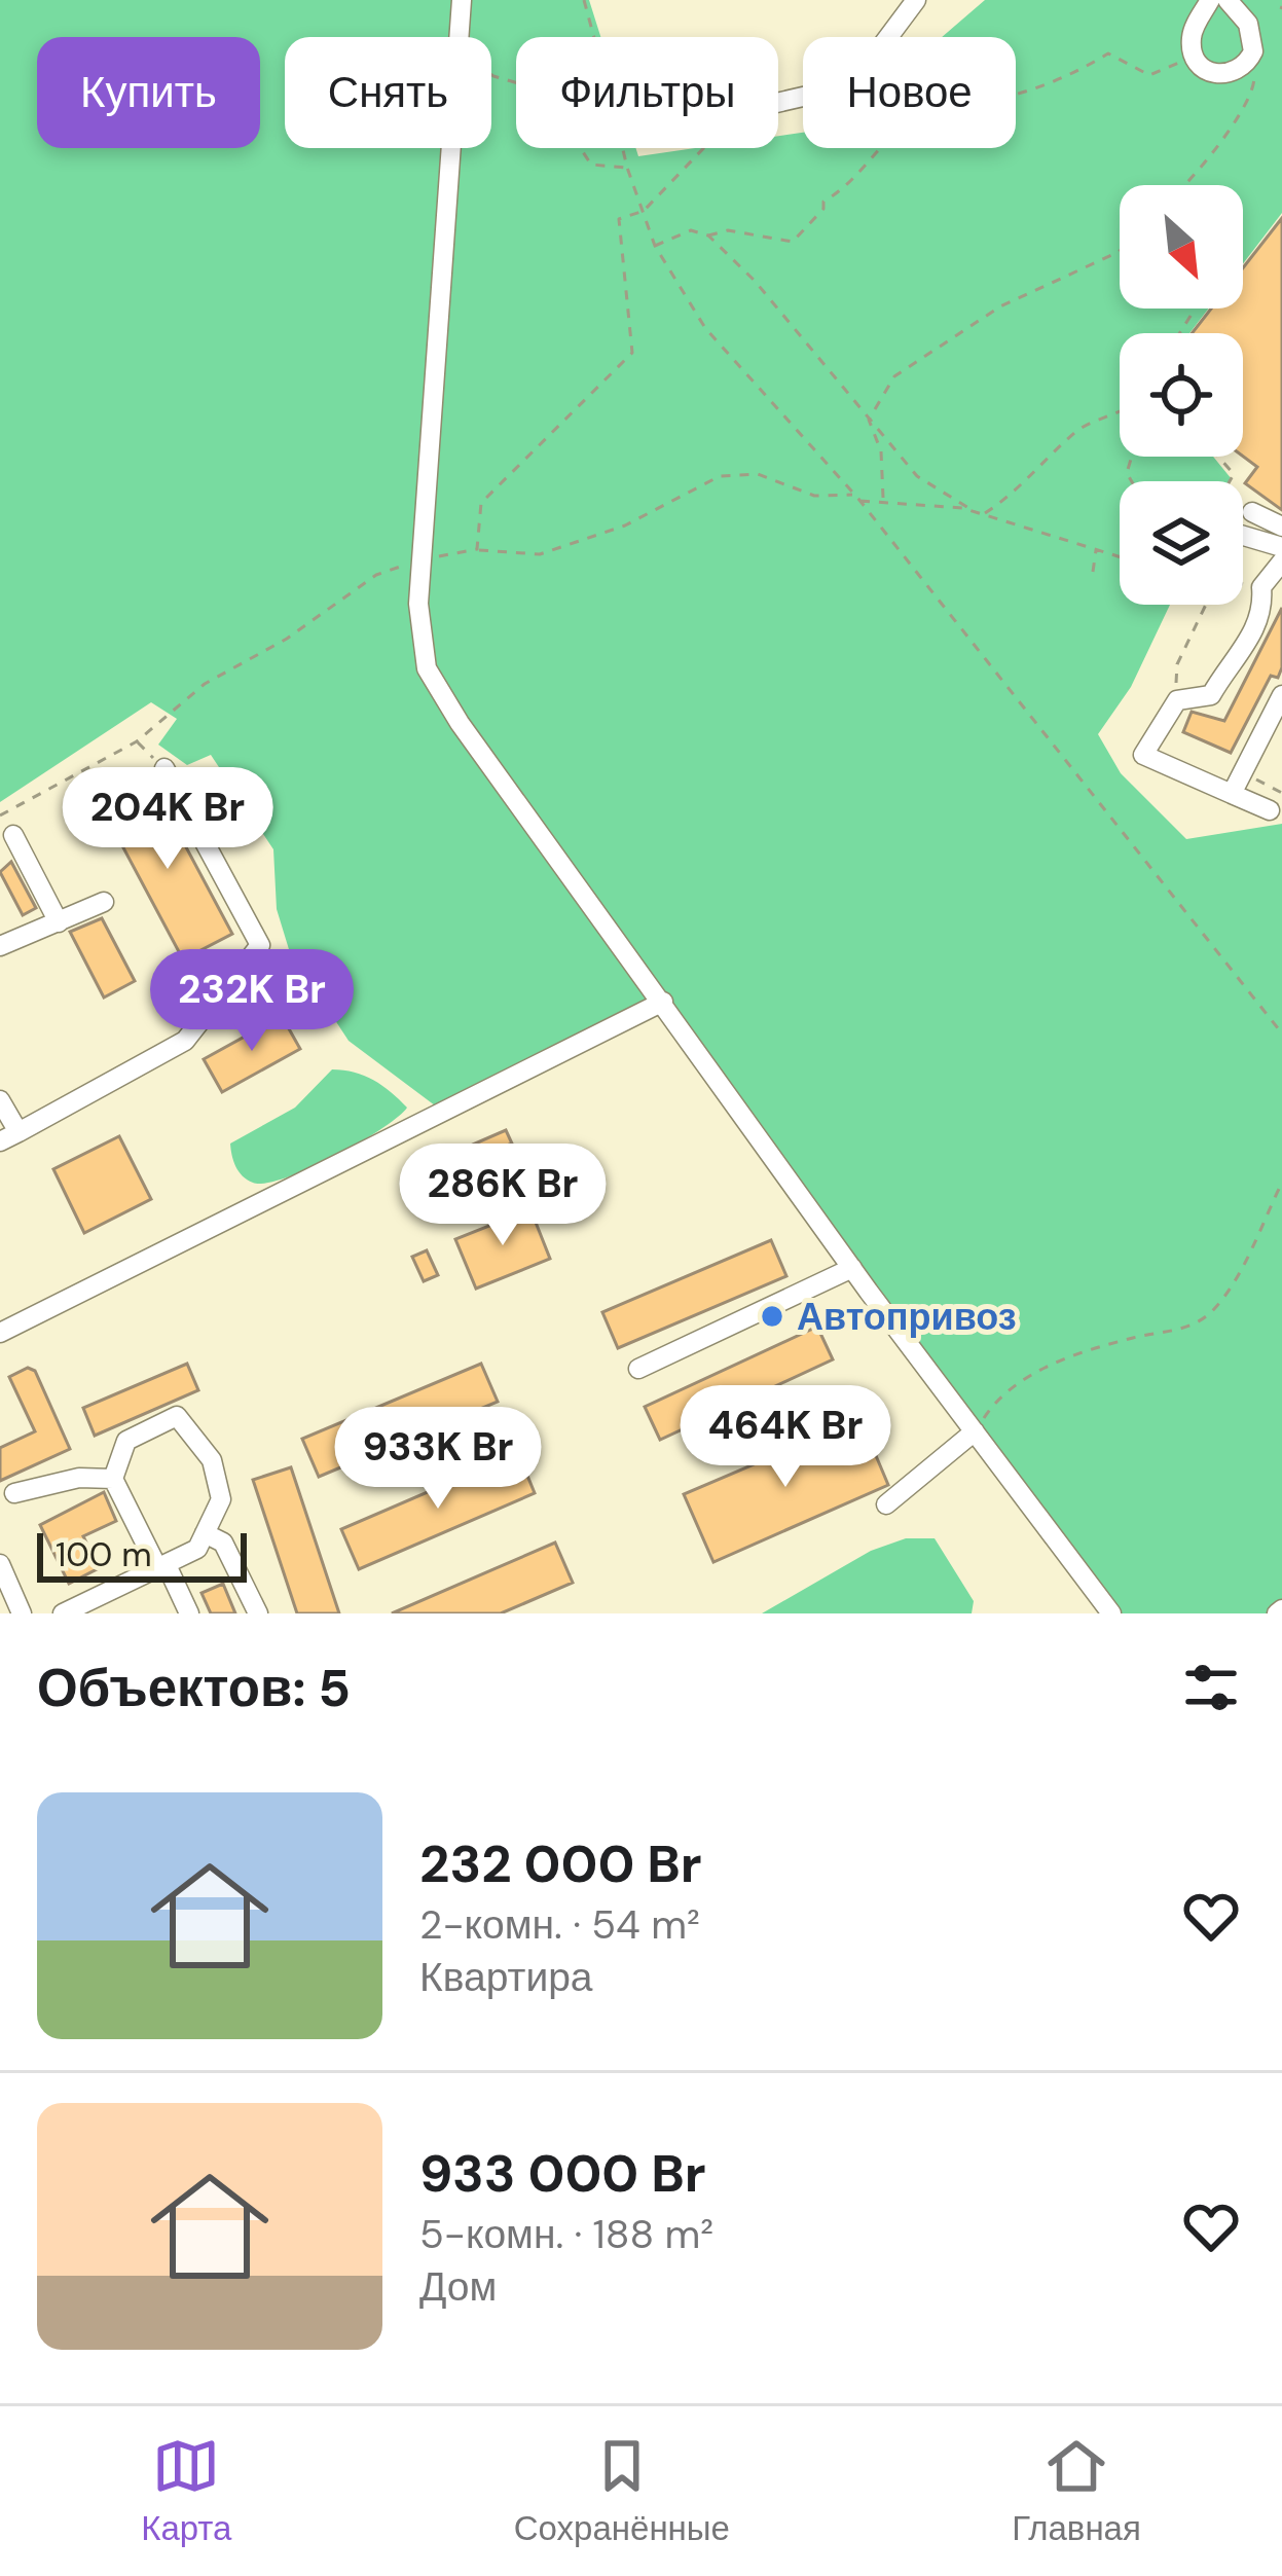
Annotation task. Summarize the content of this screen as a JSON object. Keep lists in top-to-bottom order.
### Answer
{
  "places": ["Автопривоз"],
  "scale_bar": "100 m",
  "north": "bottom right",
  "page": {
    "chip": [
      "Купить",
      "Снять",
      "Фильтры",
      "Новое"
    ],
    "price": [
      "204K Br",
      "232K Br",
      "286K Br",
      "464K Br",
      "933K Br"
    ],
    "scale": "100 m",
    "heading": "Объектов: 5",
    "list": [
      {
        "name": "232 000 Br",
        "note": "2-комн. · 54 m² · Квартира"
      },
      {
        "name": "933 000 Br",
        "note": "5-комн. · 188 m² · Дом"
      }
    ],
    "tabs": ["Карта", "Сохранённые", "Главная"]
  }
}
